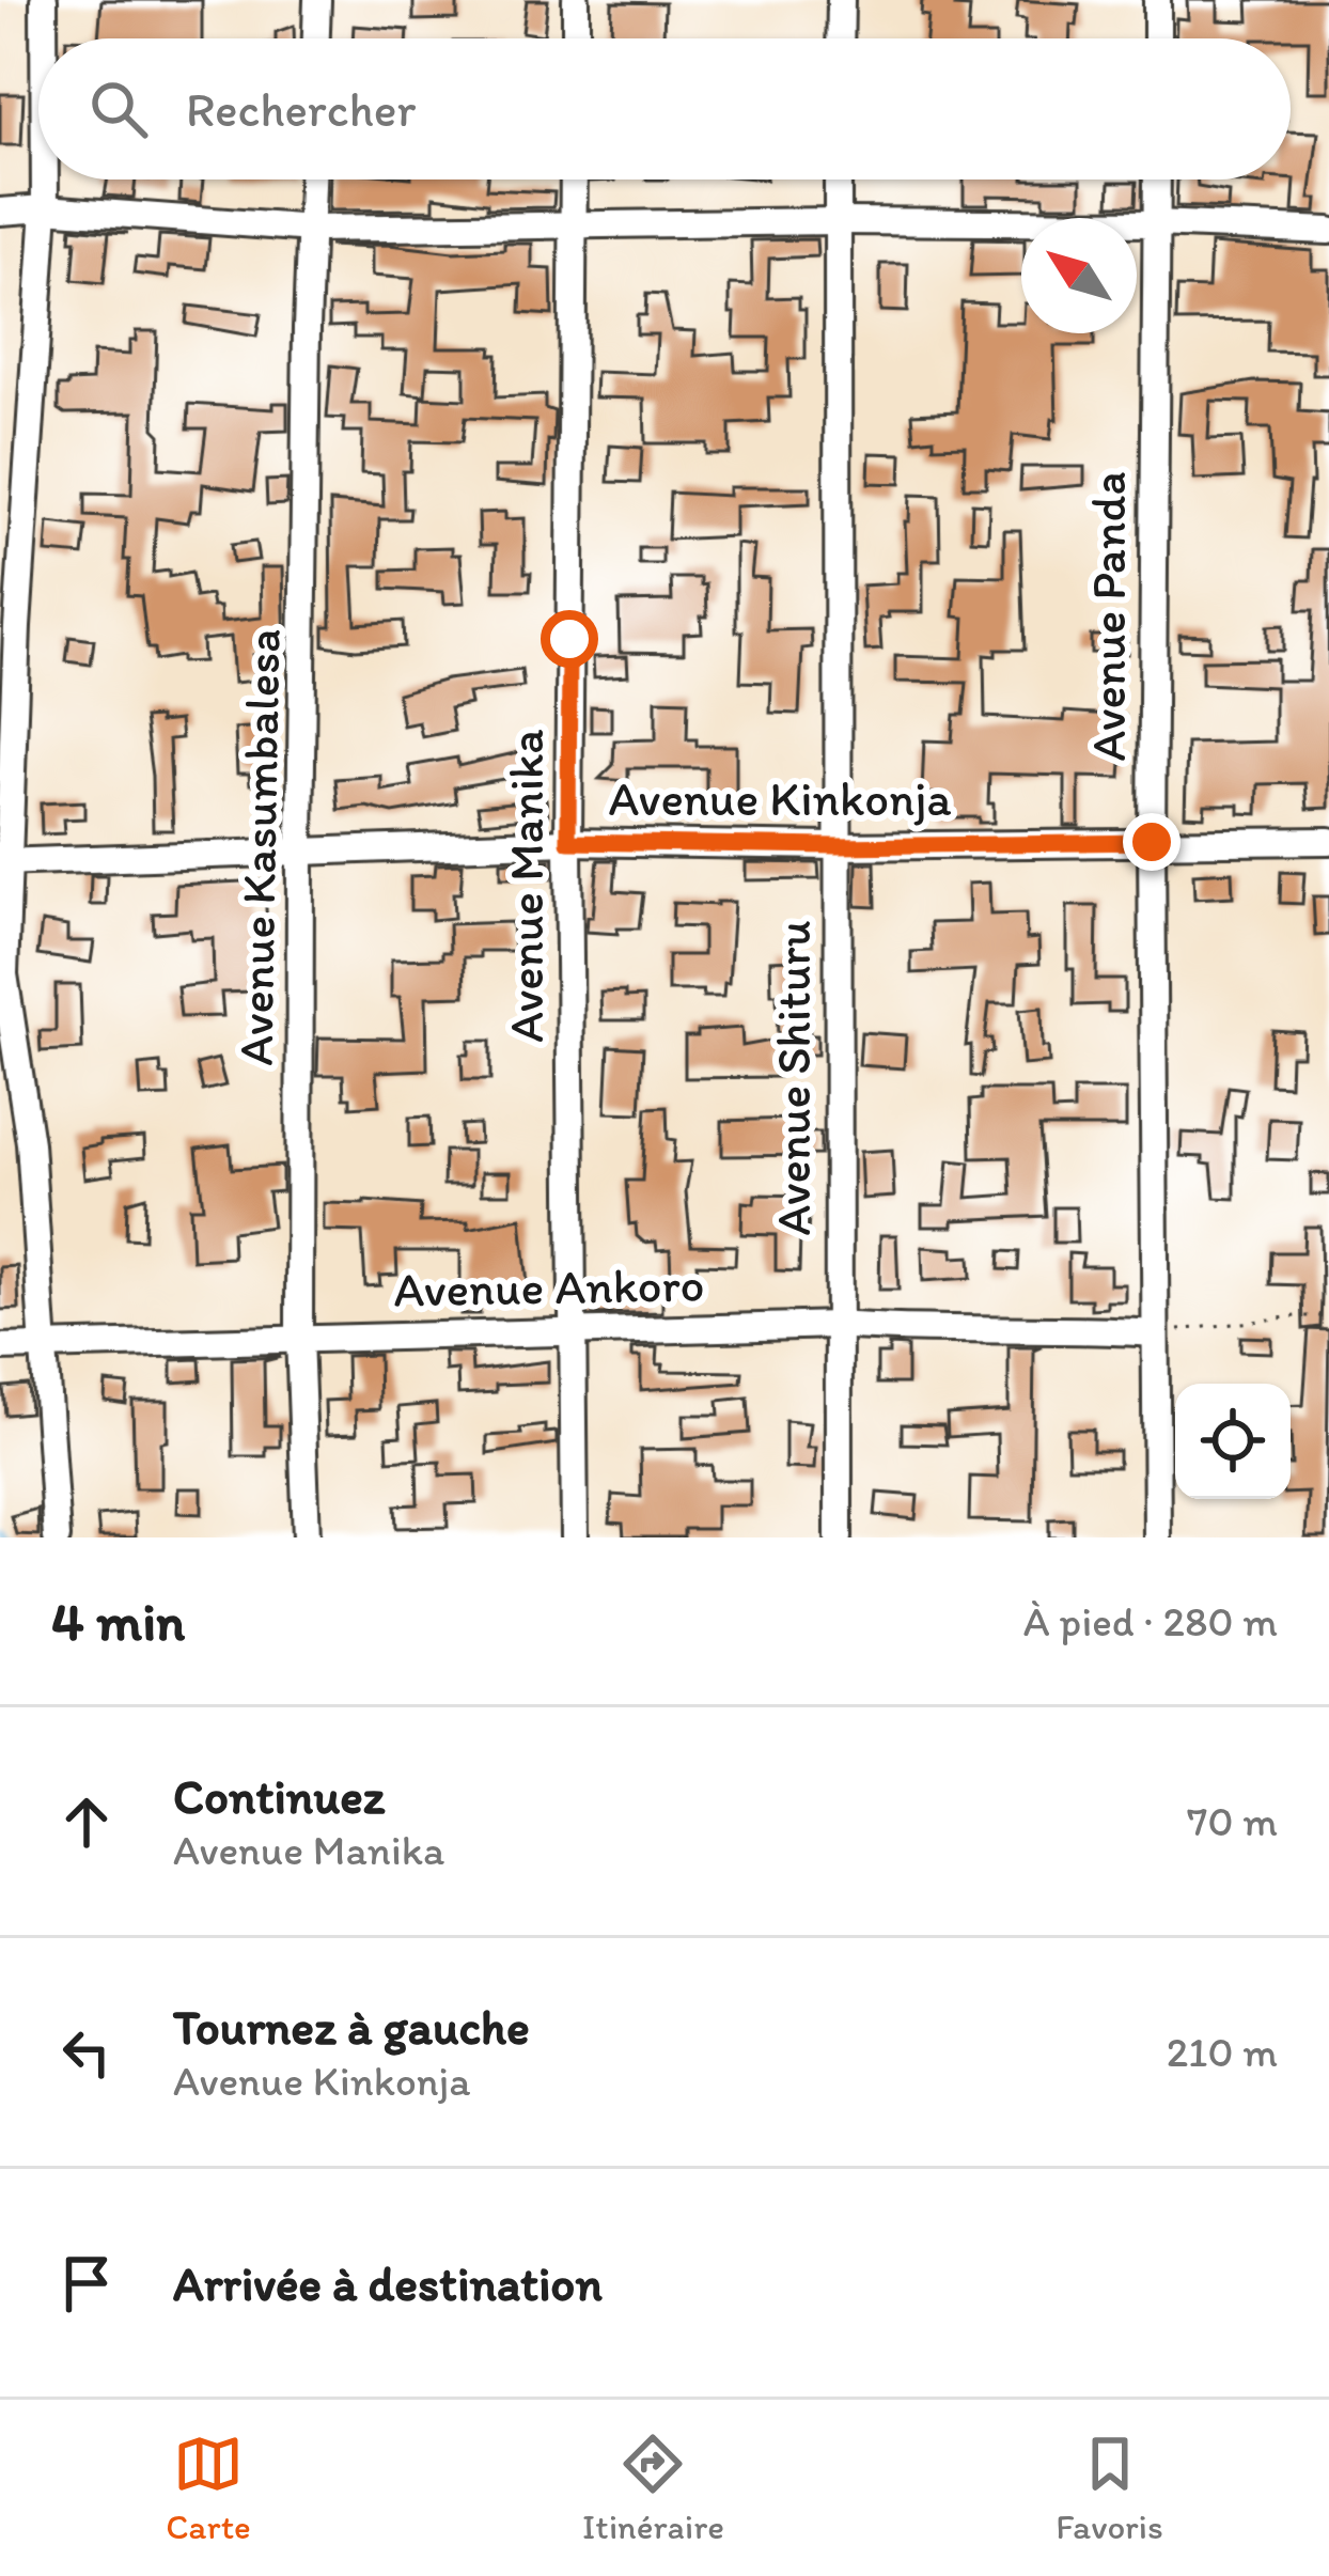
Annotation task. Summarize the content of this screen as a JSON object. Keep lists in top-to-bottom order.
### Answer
{
  "streets": {
    "street": [
      "Avenue Panda",
      "Avenue Kinkonja",
      "Avenue Kasumbalesa",
      "Avenue Manika",
      "Avenue Shituru",
      "Avenue Ankoro"
    ]
  },
  "crossings": [
    ["Avenue Panda", "Avenue Kinkonja"],
    ["Avenue Panda", "Avenue Ankoro"],
    ["Avenue Kinkonja", "Avenue Kasumbalesa"],
    ["Avenue Kinkonja", "Avenue Manika"],
    ["Avenue Kinkonja", "Avenue Shituru"],
    ["Avenue Kasumbalesa", "Avenue Ankoro"],
    ["Avenue Manika", "Avenue Ankoro"],
    ["Avenue Shituru", "Avenue Ankoro"]
  ],
  "north": "top left",
  "page": {
    "search": "Rechercher",
    "heading": ["4 min", "À pied · 280 m"],
    "list": [
      ["Continuez", "Avenue Manika", "70 m"],
      ["Tournez à gauche", "Avenue Kinkonja", "210 m"],
      "Arrivée à destination"
    ],
    "nav": ["Carte", "Itinéraire", "Favoris"]
  }
}
